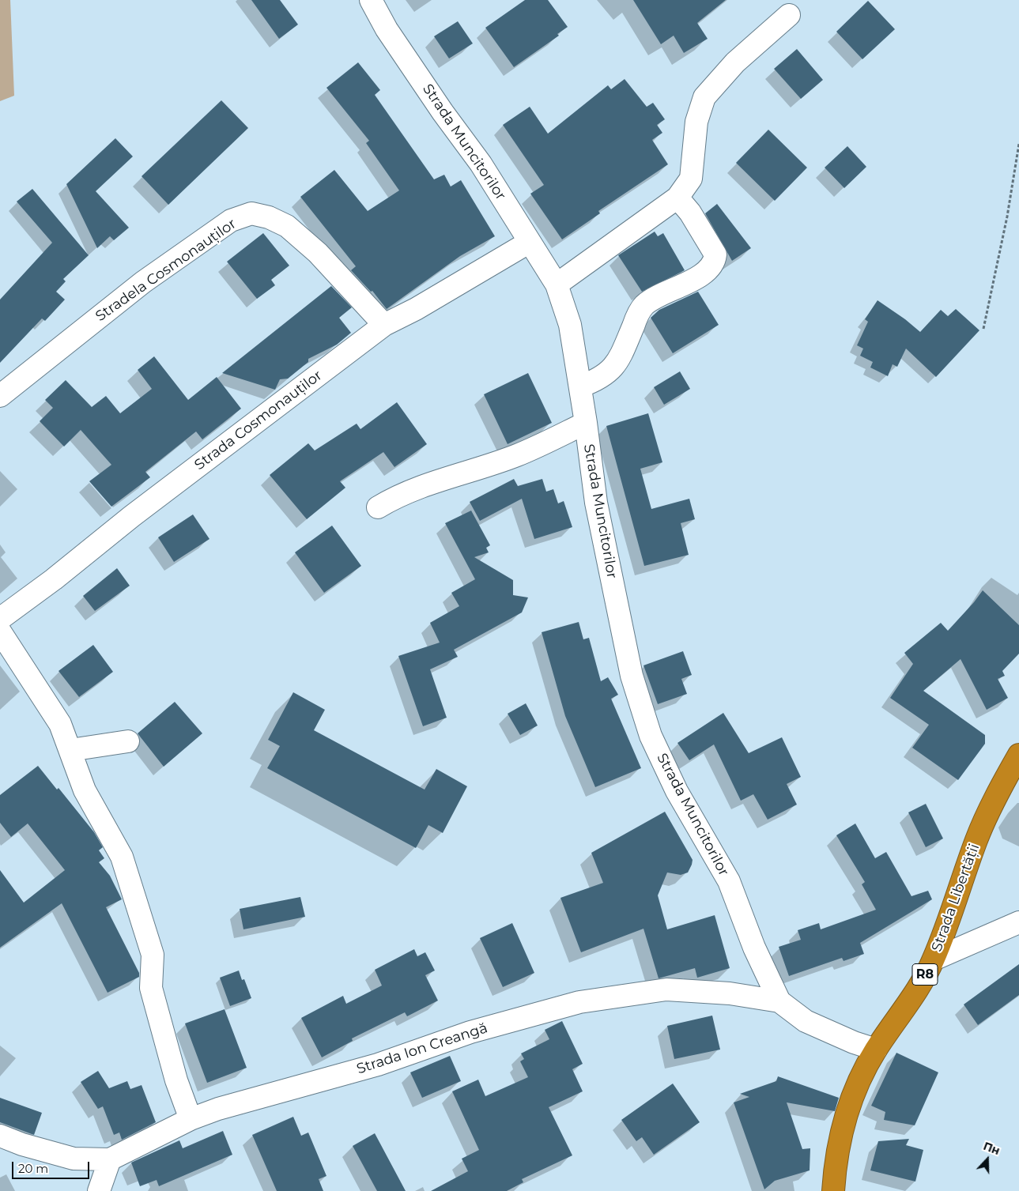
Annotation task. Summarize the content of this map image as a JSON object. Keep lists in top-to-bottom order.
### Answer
{
  "streets": {
    "highway": ["Strada Libertății", "R8"],
    "street": [
      "Strada Muncitorilor",
      "Stradela Cosmonauților",
      "Strada Cosmonauților",
      "Strada Ion Creangă"
    ]
  },
  "crossings": [
    ["Strada Muncitorilor", "Strada Cosmonauților"],
    ["Strada Muncitorilor", "Strada Libertății"],
    ["Strada Muncitorilor", "Strada Ion Creangă"],
    ["Stradela Cosmonauților", "Strada Cosmonauților"]
  ],
  "scale_bar": "20 m",
  "north": "top"
}
